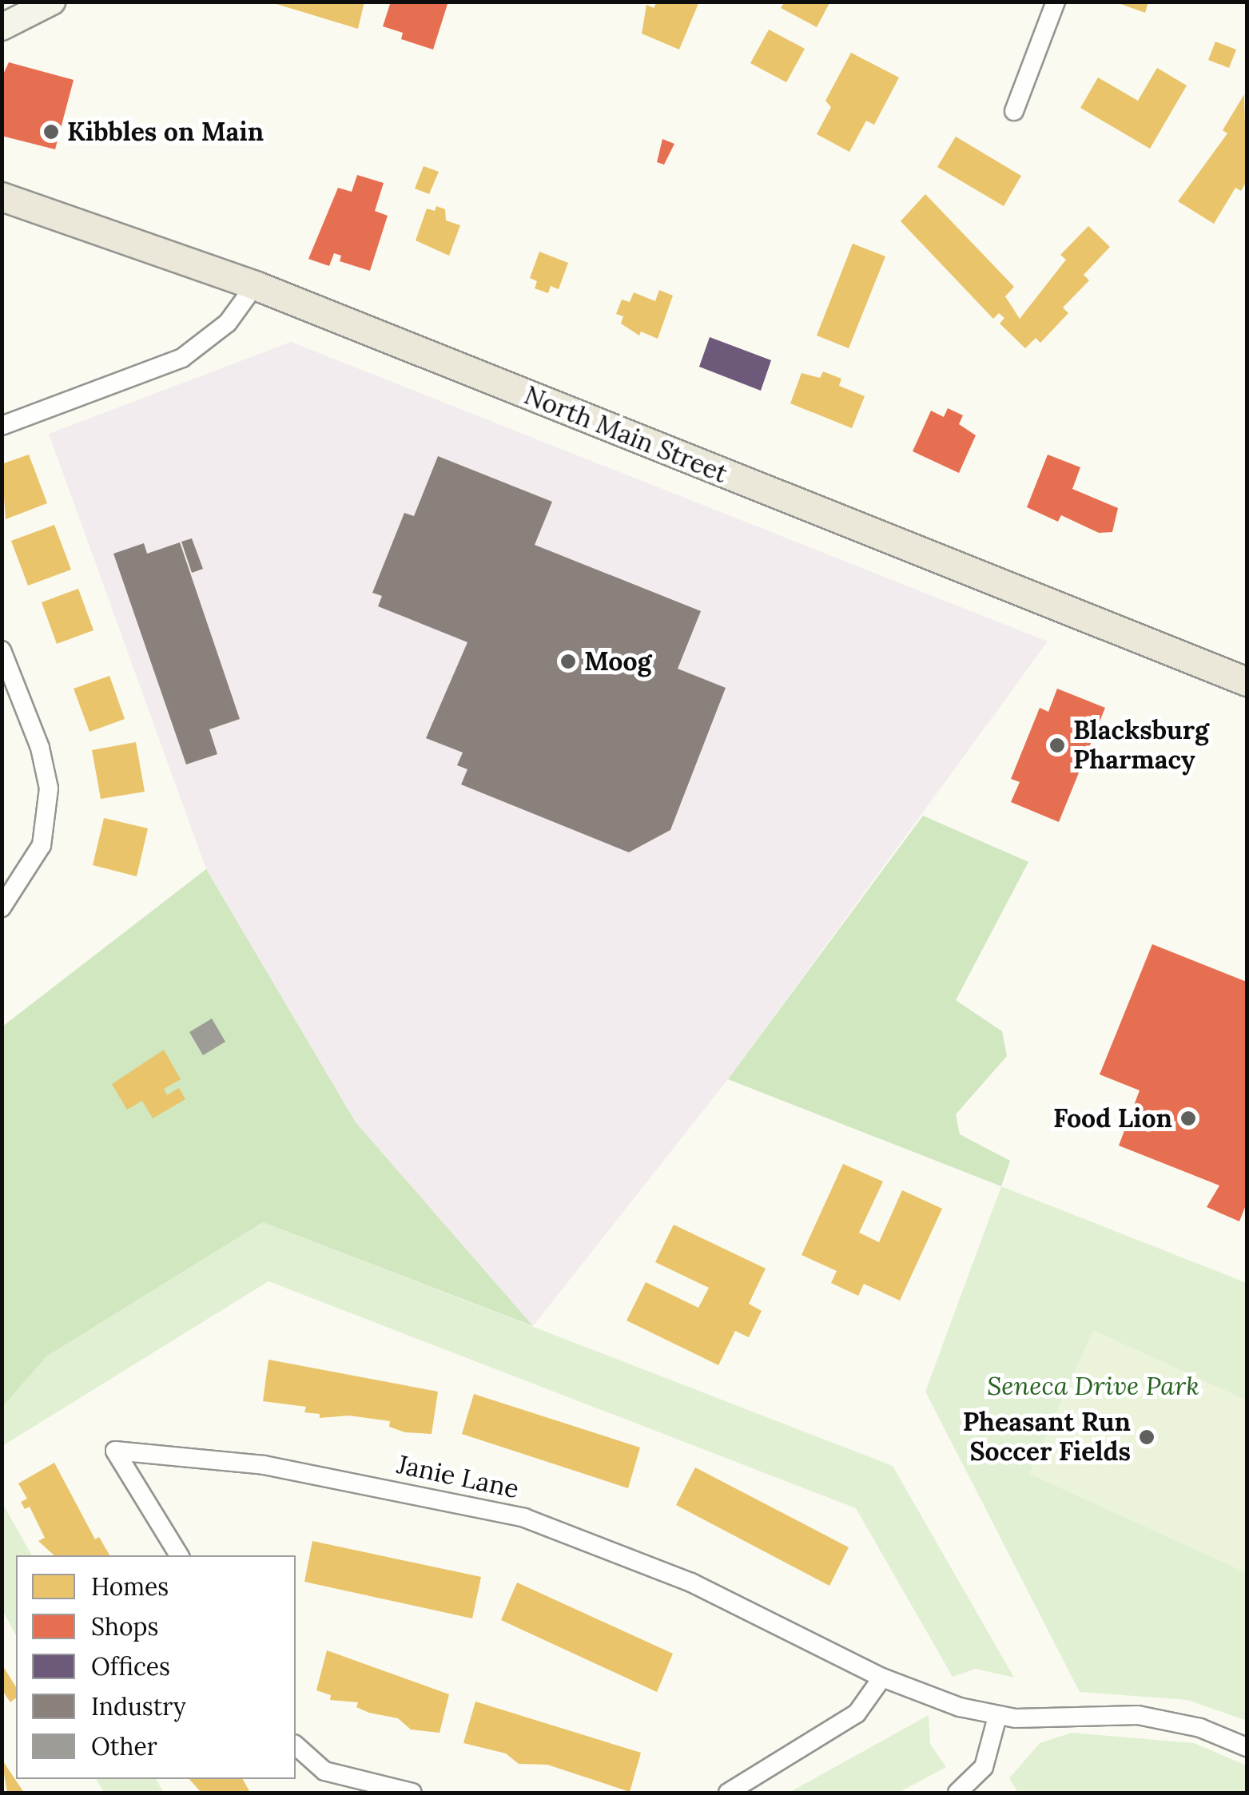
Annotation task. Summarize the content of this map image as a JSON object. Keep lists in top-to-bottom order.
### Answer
{
  "streets": {
    "main road": ["North Main Street"],
    "street": ["Janie Lane"]
  },
  "parks": ["Seneca Drive Park"],
  "places": [
    "Kibbles on Main",
    "Moog",
    "Blacksburg Pharmacy",
    "Food Lion",
    "Pheasant Run Soccer Fields"
  ],
  "legend": [
    "Homes",
    "Shops",
    "Offices",
    "Industry",
    "Other"
  ]
}
